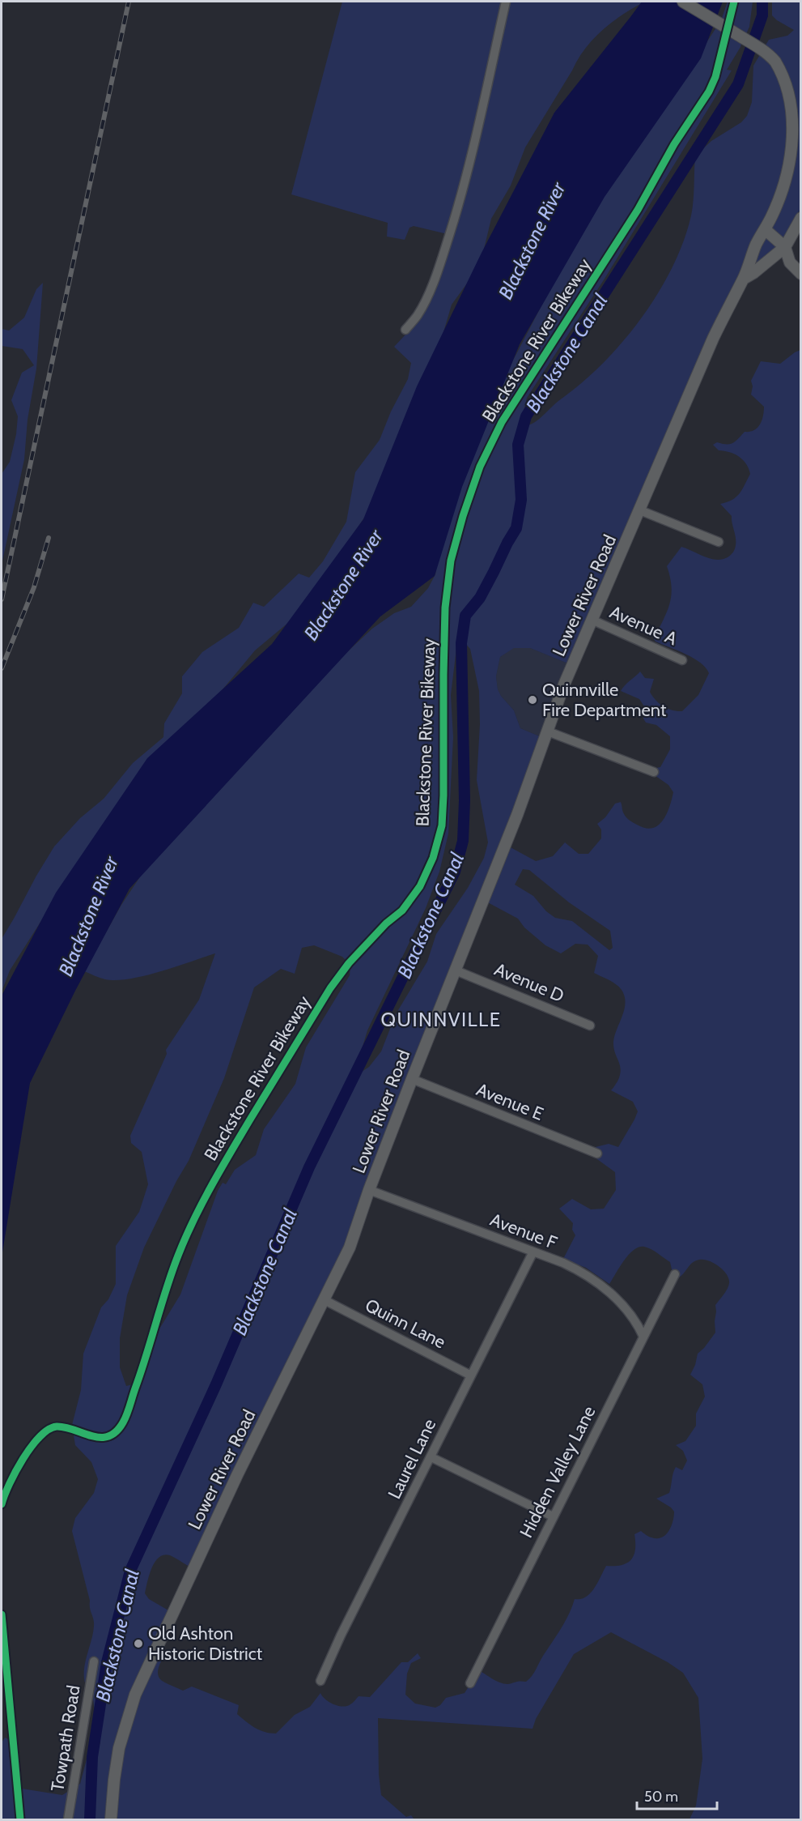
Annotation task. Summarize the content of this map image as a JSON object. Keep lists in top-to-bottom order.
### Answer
{
  "streets": {
    "street": [
      "Lower River Road",
      "Avenue A",
      "Avenue D",
      "Avenue E",
      "Avenue F",
      "Quinn Lane",
      "Laurel Lane",
      "Hidden Valley Lane",
      "Towpath Road"
    ],
    "cycle path": ["Blackstone River Bikeway"]
  },
  "crossings": [
    ["Lower River Road", "Avenue A"],
    ["Lower River Road", "Avenue D"],
    ["Lower River Road", "Avenue E"],
    ["Lower River Road", "Avenue F"],
    ["Lower River Road", "Quinn Lane"],
    ["Avenue F", "Laurel Lane"],
    ["Avenue F", "Hidden Valley Lane"],
    ["Quinn Lane", "Laurel Lane"]
  ],
  "districts": ["QUINNVILLE"],
  "water": ["Blackstone River", "Blackstone Canal"],
  "places": ["Quinnville Fire Department", "Old Ashton Historic District"],
  "scale_bar": "50 m"
}
